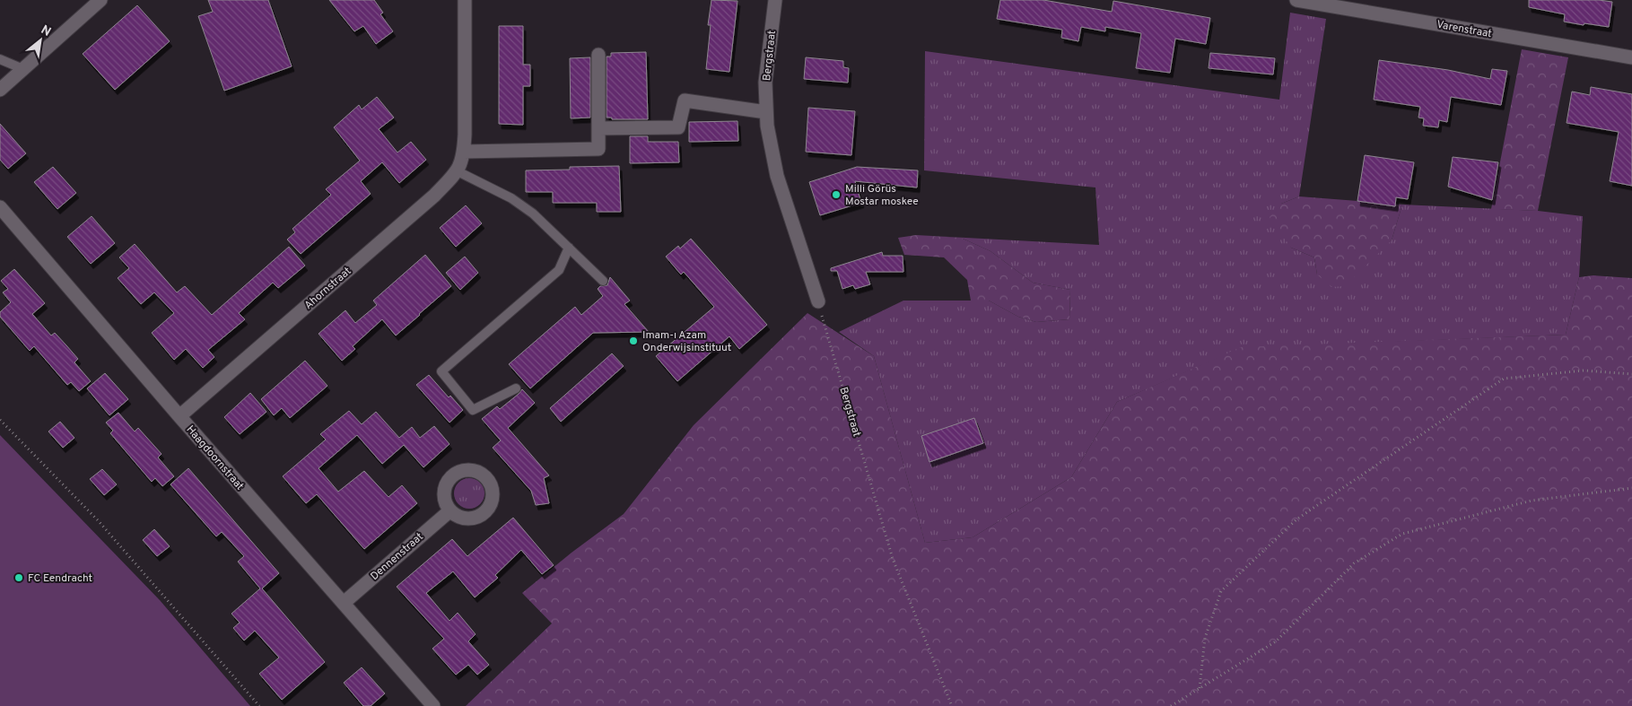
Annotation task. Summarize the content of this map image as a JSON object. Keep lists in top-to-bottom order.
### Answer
{
  "streets": {
    "street": [
      "Varenstraat",
      "Bergstraat",
      "Ahornstraat",
      "Haagdoornstraat",
      "Dennenstraat"
    ]
  },
  "crossings": [
    ["Ahornstraat", "Haagdoornstraat"],
    ["Haagdoornstraat", "Dennenstraat"]
  ],
  "places": ["Milli Görüs Mostar moskee", "Imam-ı Azam Onderwijsinstituut", "FC Eendracht"],
  "north": "top right"
}
